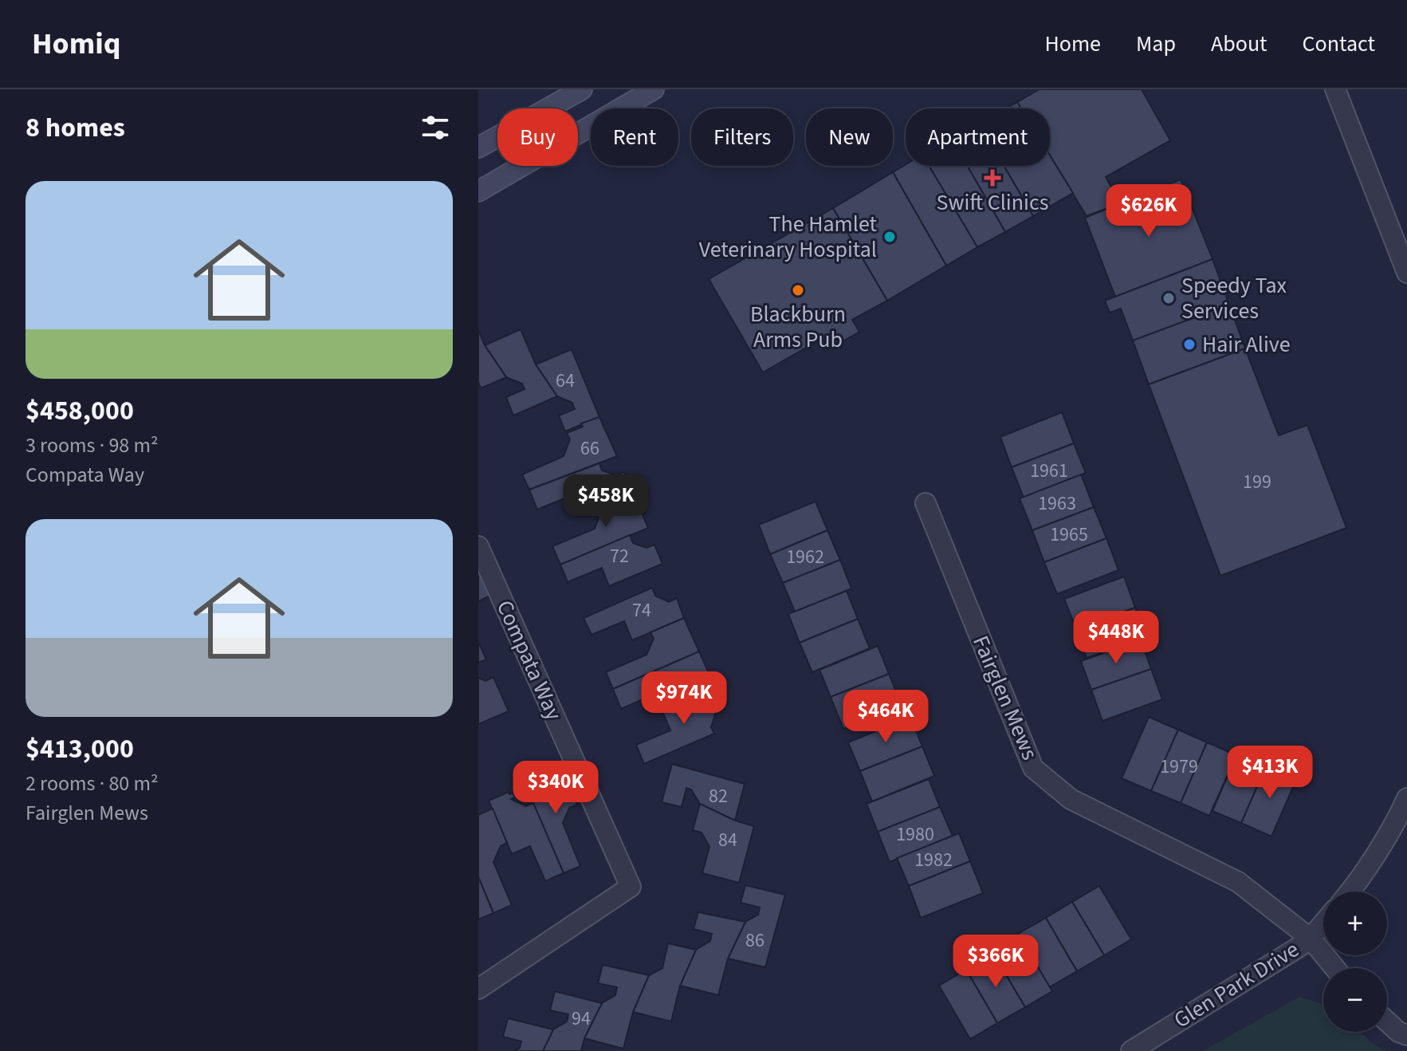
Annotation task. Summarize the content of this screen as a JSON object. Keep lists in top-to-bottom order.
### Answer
{
  "streets": {
    "street": ["Compata Way", "Fairglen Mews", "Glen Park Drive"]
  },
  "crossings": [
    ["Fairglen Mews", "Glen Park Drive"]
  ],
  "places": {
    "health": ["Swift Clinics"],
    "other": [
      "The Hamlet Veterinary Hospital",
      "Blackburn Arms Pub",
      "Speedy Tax Services",
      "Hair Alive"
    ]
  },
  "house_numbers": [
    "64",
    "66",
    "1961",
    "199",
    "1963",
    "1965",
    "72",
    "1962",
    "74",
    "1979",
    "82",
    "1980",
    "84",
    "1982",
    "86",
    "94"
  ],
  "page": {
    "header": "Homiq",
    "nav": [
      "Home",
      "Map",
      "About",
      "Contact"
    ],
    "heading": "8 homes",
    "chip": [
      "Buy",
      "Rent",
      "Filters",
      "New",
      "Apartment"
    ],
    "list": [
      {
        "name": "$458,000",
        "note": "3 rooms · 98 m² · Compata Way"
      },
      {
        "name": "$413,000",
        "note": "2 rooms · 80 m² · Fairglen Mews"
      }
    ],
    "price": [
      "$626K",
      "$458K",
      "$448K",
      "$974K",
      "$464K",
      "$413K",
      "$340K",
      "$366K"
    ],
    "map_buttons": ["+", "−"]
  }
}
